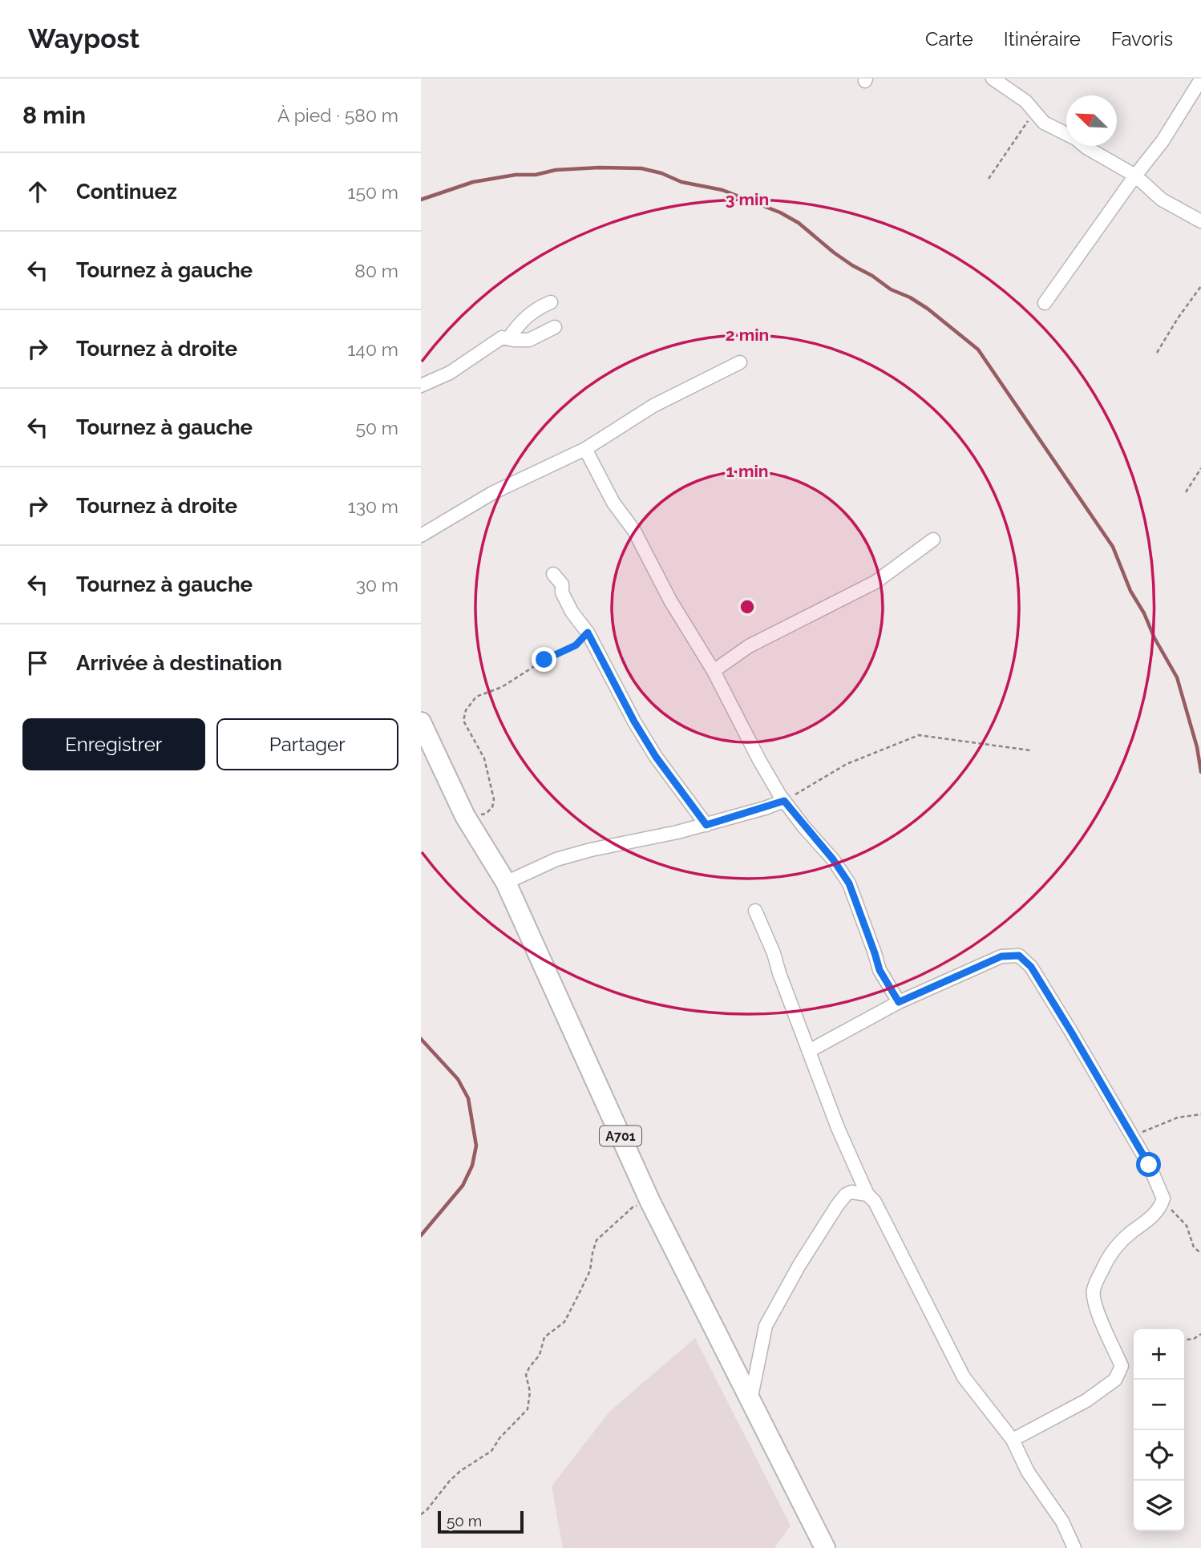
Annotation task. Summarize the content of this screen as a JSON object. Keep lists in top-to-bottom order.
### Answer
{
  "streets": {
    "main road": ["A701"]
  },
  "scale_bar": "50 m",
  "north": "top left",
  "page": {
    "header": "Waypost",
    "nav": ["Carte", "Itinéraire", "Favoris"],
    "heading": ["8 min", "À pied · 580 m"],
    "list": [
      ["Continuez", "150 m"],
      ["Tournez à gauche", "80 m"],
      ["Tournez à droite", "140 m"],
      ["Tournez à gauche", "50 m"],
      ["Tournez à droite", "130 m"],
      ["Tournez à gauche", "30 m"],
      "Arrivée à destination"
    ],
    "buttons": ["Enregistrer", "Partager"],
    "map_buttons": ["+", "−"],
    "scale": "50 m"
  },
  "rings": ["3 min", "2 min", "1 min"]
}
